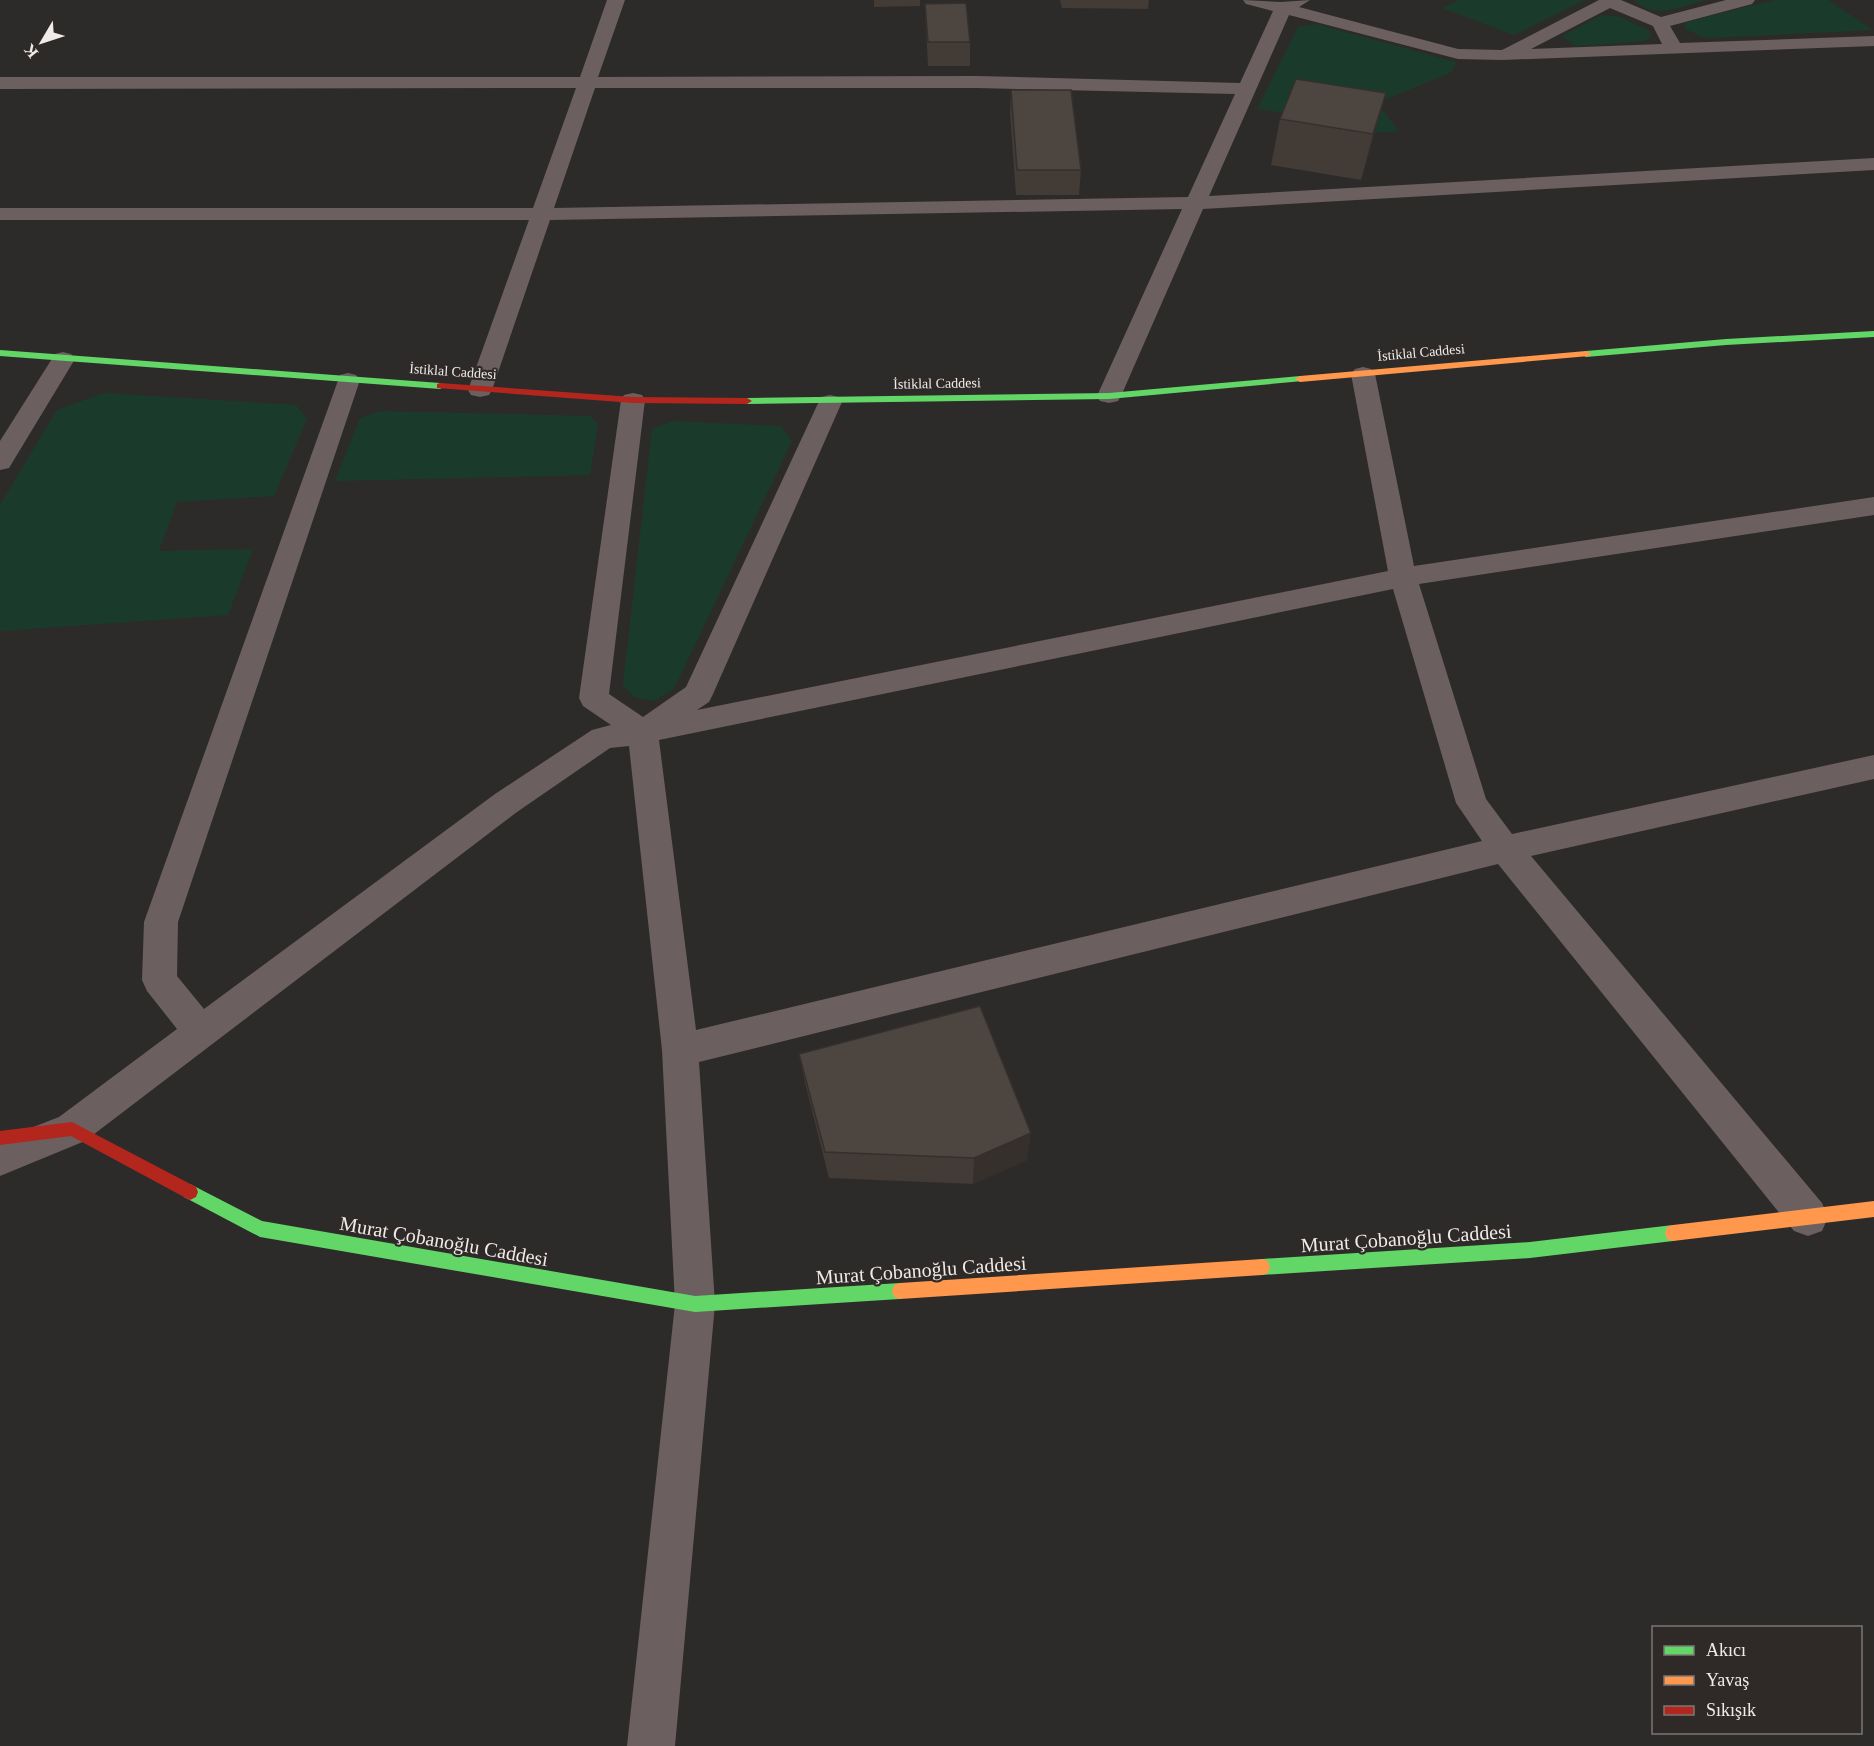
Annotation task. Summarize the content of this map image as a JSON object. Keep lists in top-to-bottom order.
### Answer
{
  "streets": {
    "street": ["İstiklal Caddesi", "Murat Çobanoğlu Caddesi"]
  },
  "legend": ["Akıcı", "Yavaş", "Sıkışık"],
  "north": "bottom left"
}
